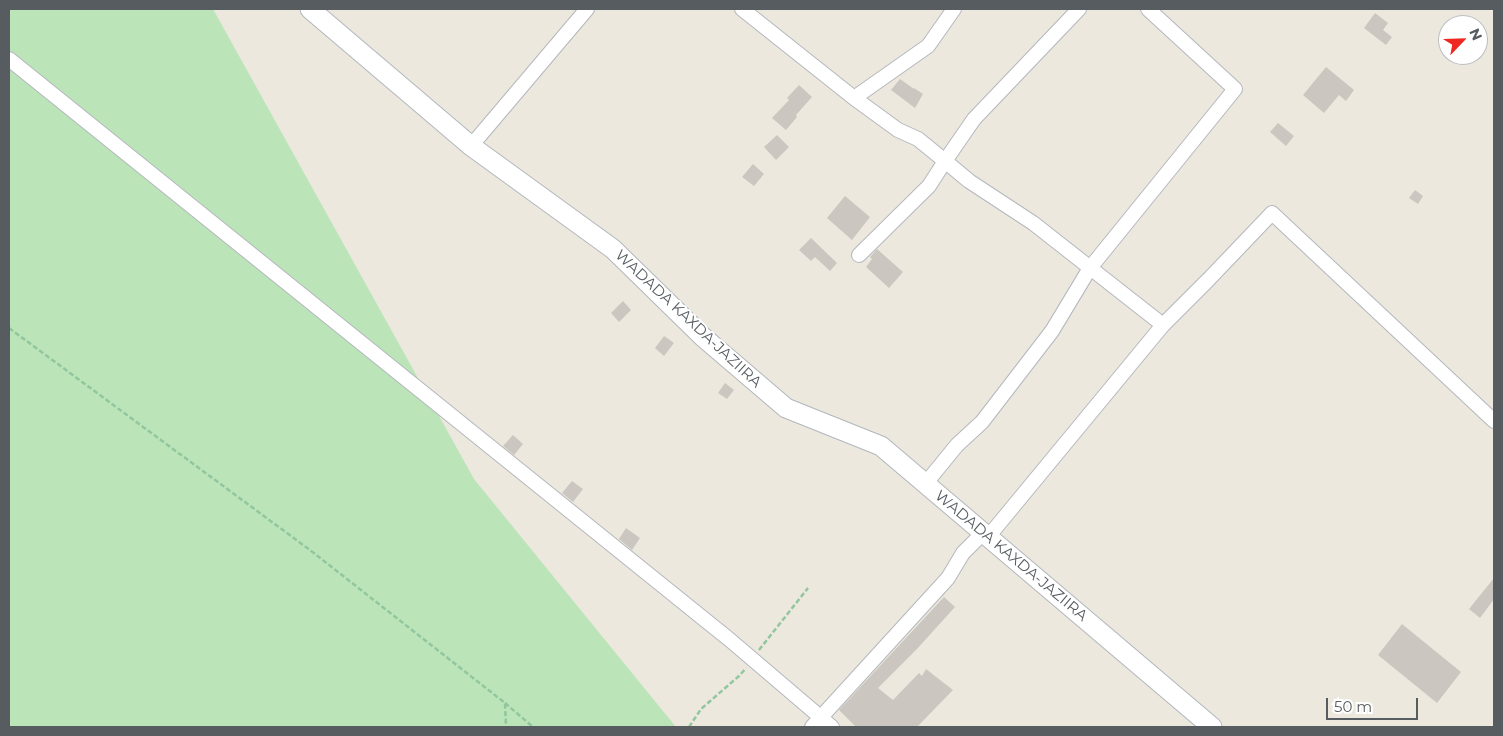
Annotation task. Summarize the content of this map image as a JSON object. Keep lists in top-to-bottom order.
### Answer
{
  "streets": {
    "street": ["WADADA KAXDA-JAZIIRA"]
  },
  "scale_bar": "50 m",
  "north": "top right"
}
